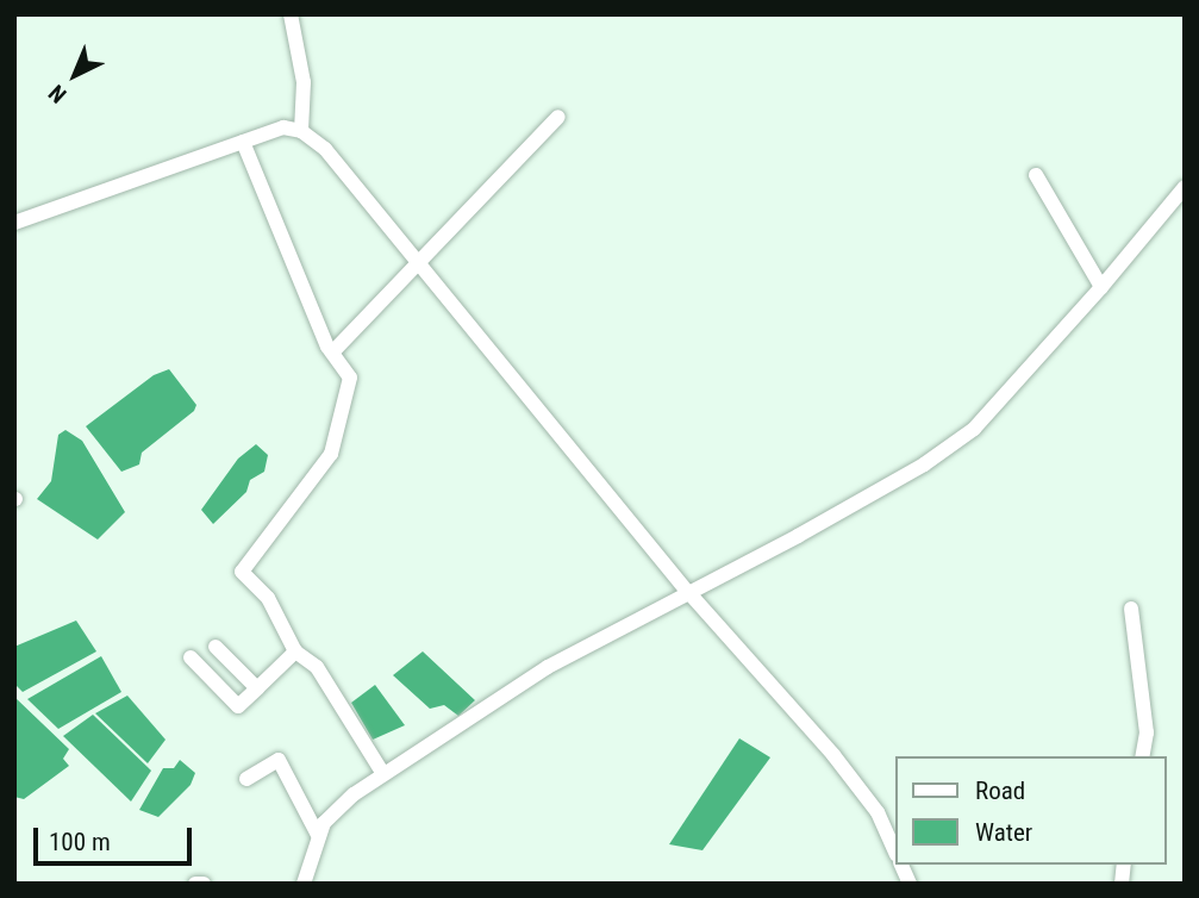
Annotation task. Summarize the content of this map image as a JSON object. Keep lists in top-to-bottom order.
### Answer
{
  "legend": ["Road", "Water"],
  "scale_bar": "100 m",
  "north": "bottom left"
}
